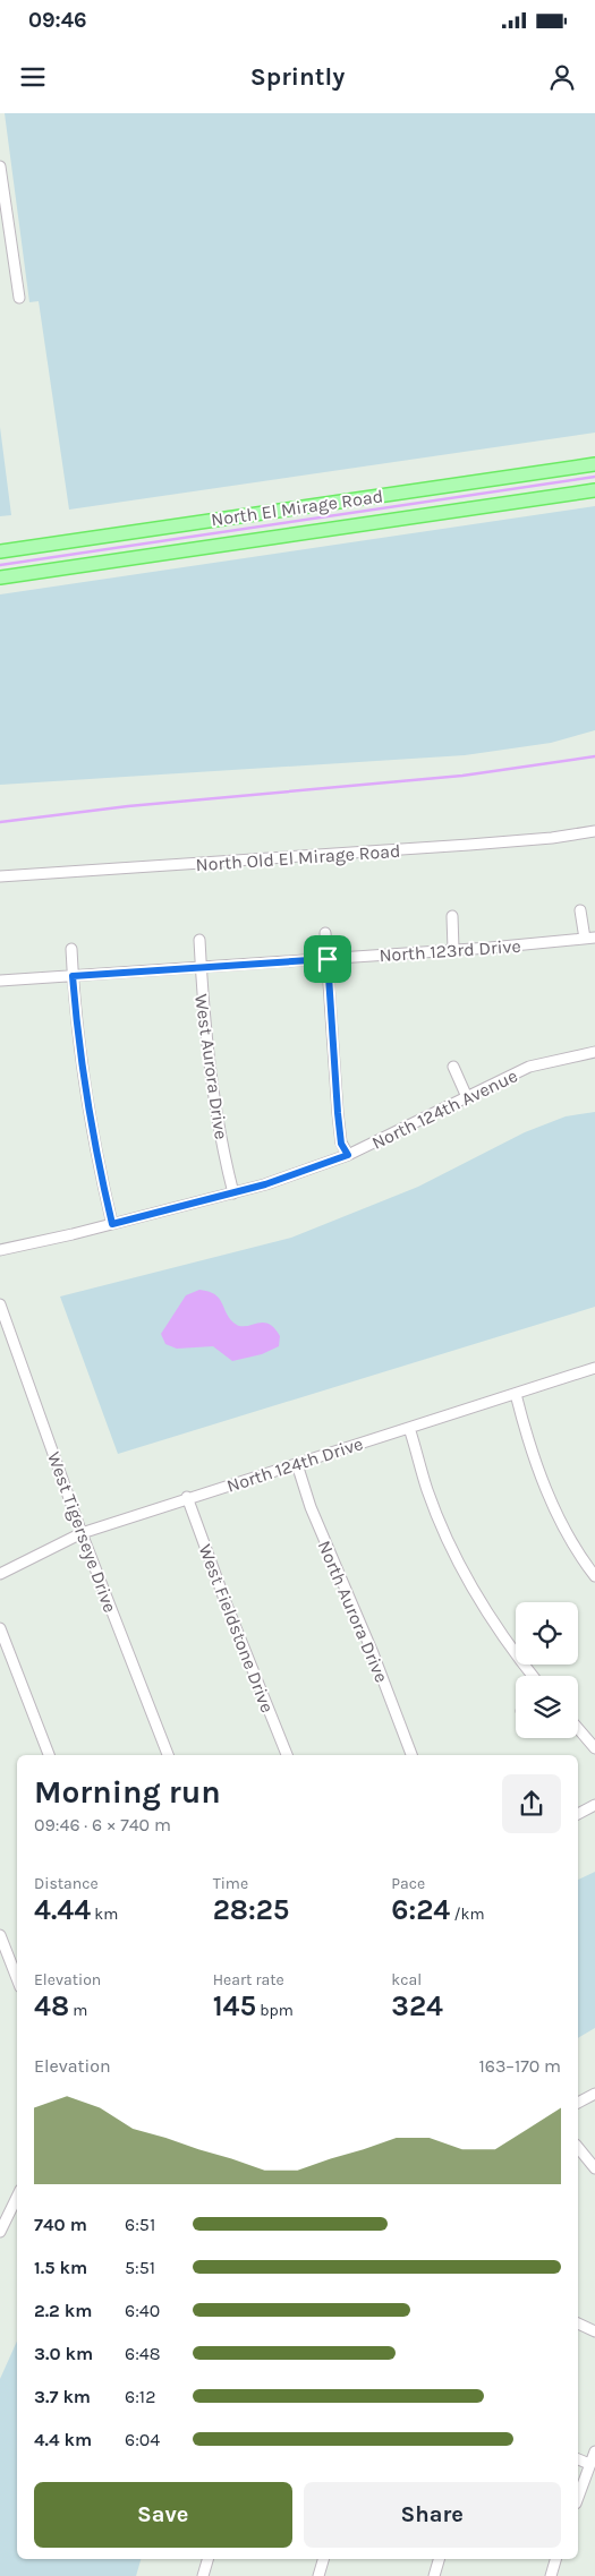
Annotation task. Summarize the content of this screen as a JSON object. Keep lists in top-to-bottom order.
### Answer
{
  "streets": {
    "main road": ["North El Mirage Road"],
    "street": [
      "North Old El Mirage Road",
      "North 123rd Drive",
      "West Aurora Drive",
      "North 124th Avenue",
      "North 124th Drive",
      "West Tigerseye Drive",
      "North Aurora Drive",
      "West Fieldstone Drive"
    ]
  },
  "crossings": [
    ["North 123rd Drive", "West Aurora Drive"],
    ["West Aurora Drive", "North 124th Avenue"],
    ["North 124th Drive", "West Tigerseye Drive"],
    ["North 124th Drive", "North Aurora Drive"],
    ["North 124th Drive", "West Fieldstone Drive"]
  ],
  "page": {
    "status": "09:46",
    "header": "Sprintly",
    "heading": ["Morning run", "09:46 · 6 × 740 m"],
    "stats": [
      ["Distance", "4.44 km"],
      ["Time", "28:25"],
      ["Pace", "6:24 /km"],
      ["Elevation", "48 m"],
      ["Heart rate", "145 bpm"],
      ["kcal", "324"]
    ],
    "chart": ["Elevation", "163–170 m"],
    "list": [
      {
        "name": "740 m",
        "note": "6:51"
      },
      {
        "name": "1.5 km",
        "note": "5:51"
      },
      {
        "name": "2.2 km",
        "note": "6:40"
      },
      {
        "name": "3.0 km",
        "note": "6:48"
      },
      {
        "name": "3.7 km",
        "note": "6:12"
      },
      {
        "name": "4.4 km",
        "note": "6:04"
      }
    ],
    "buttons": ["Save", "Share"]
  }
}
